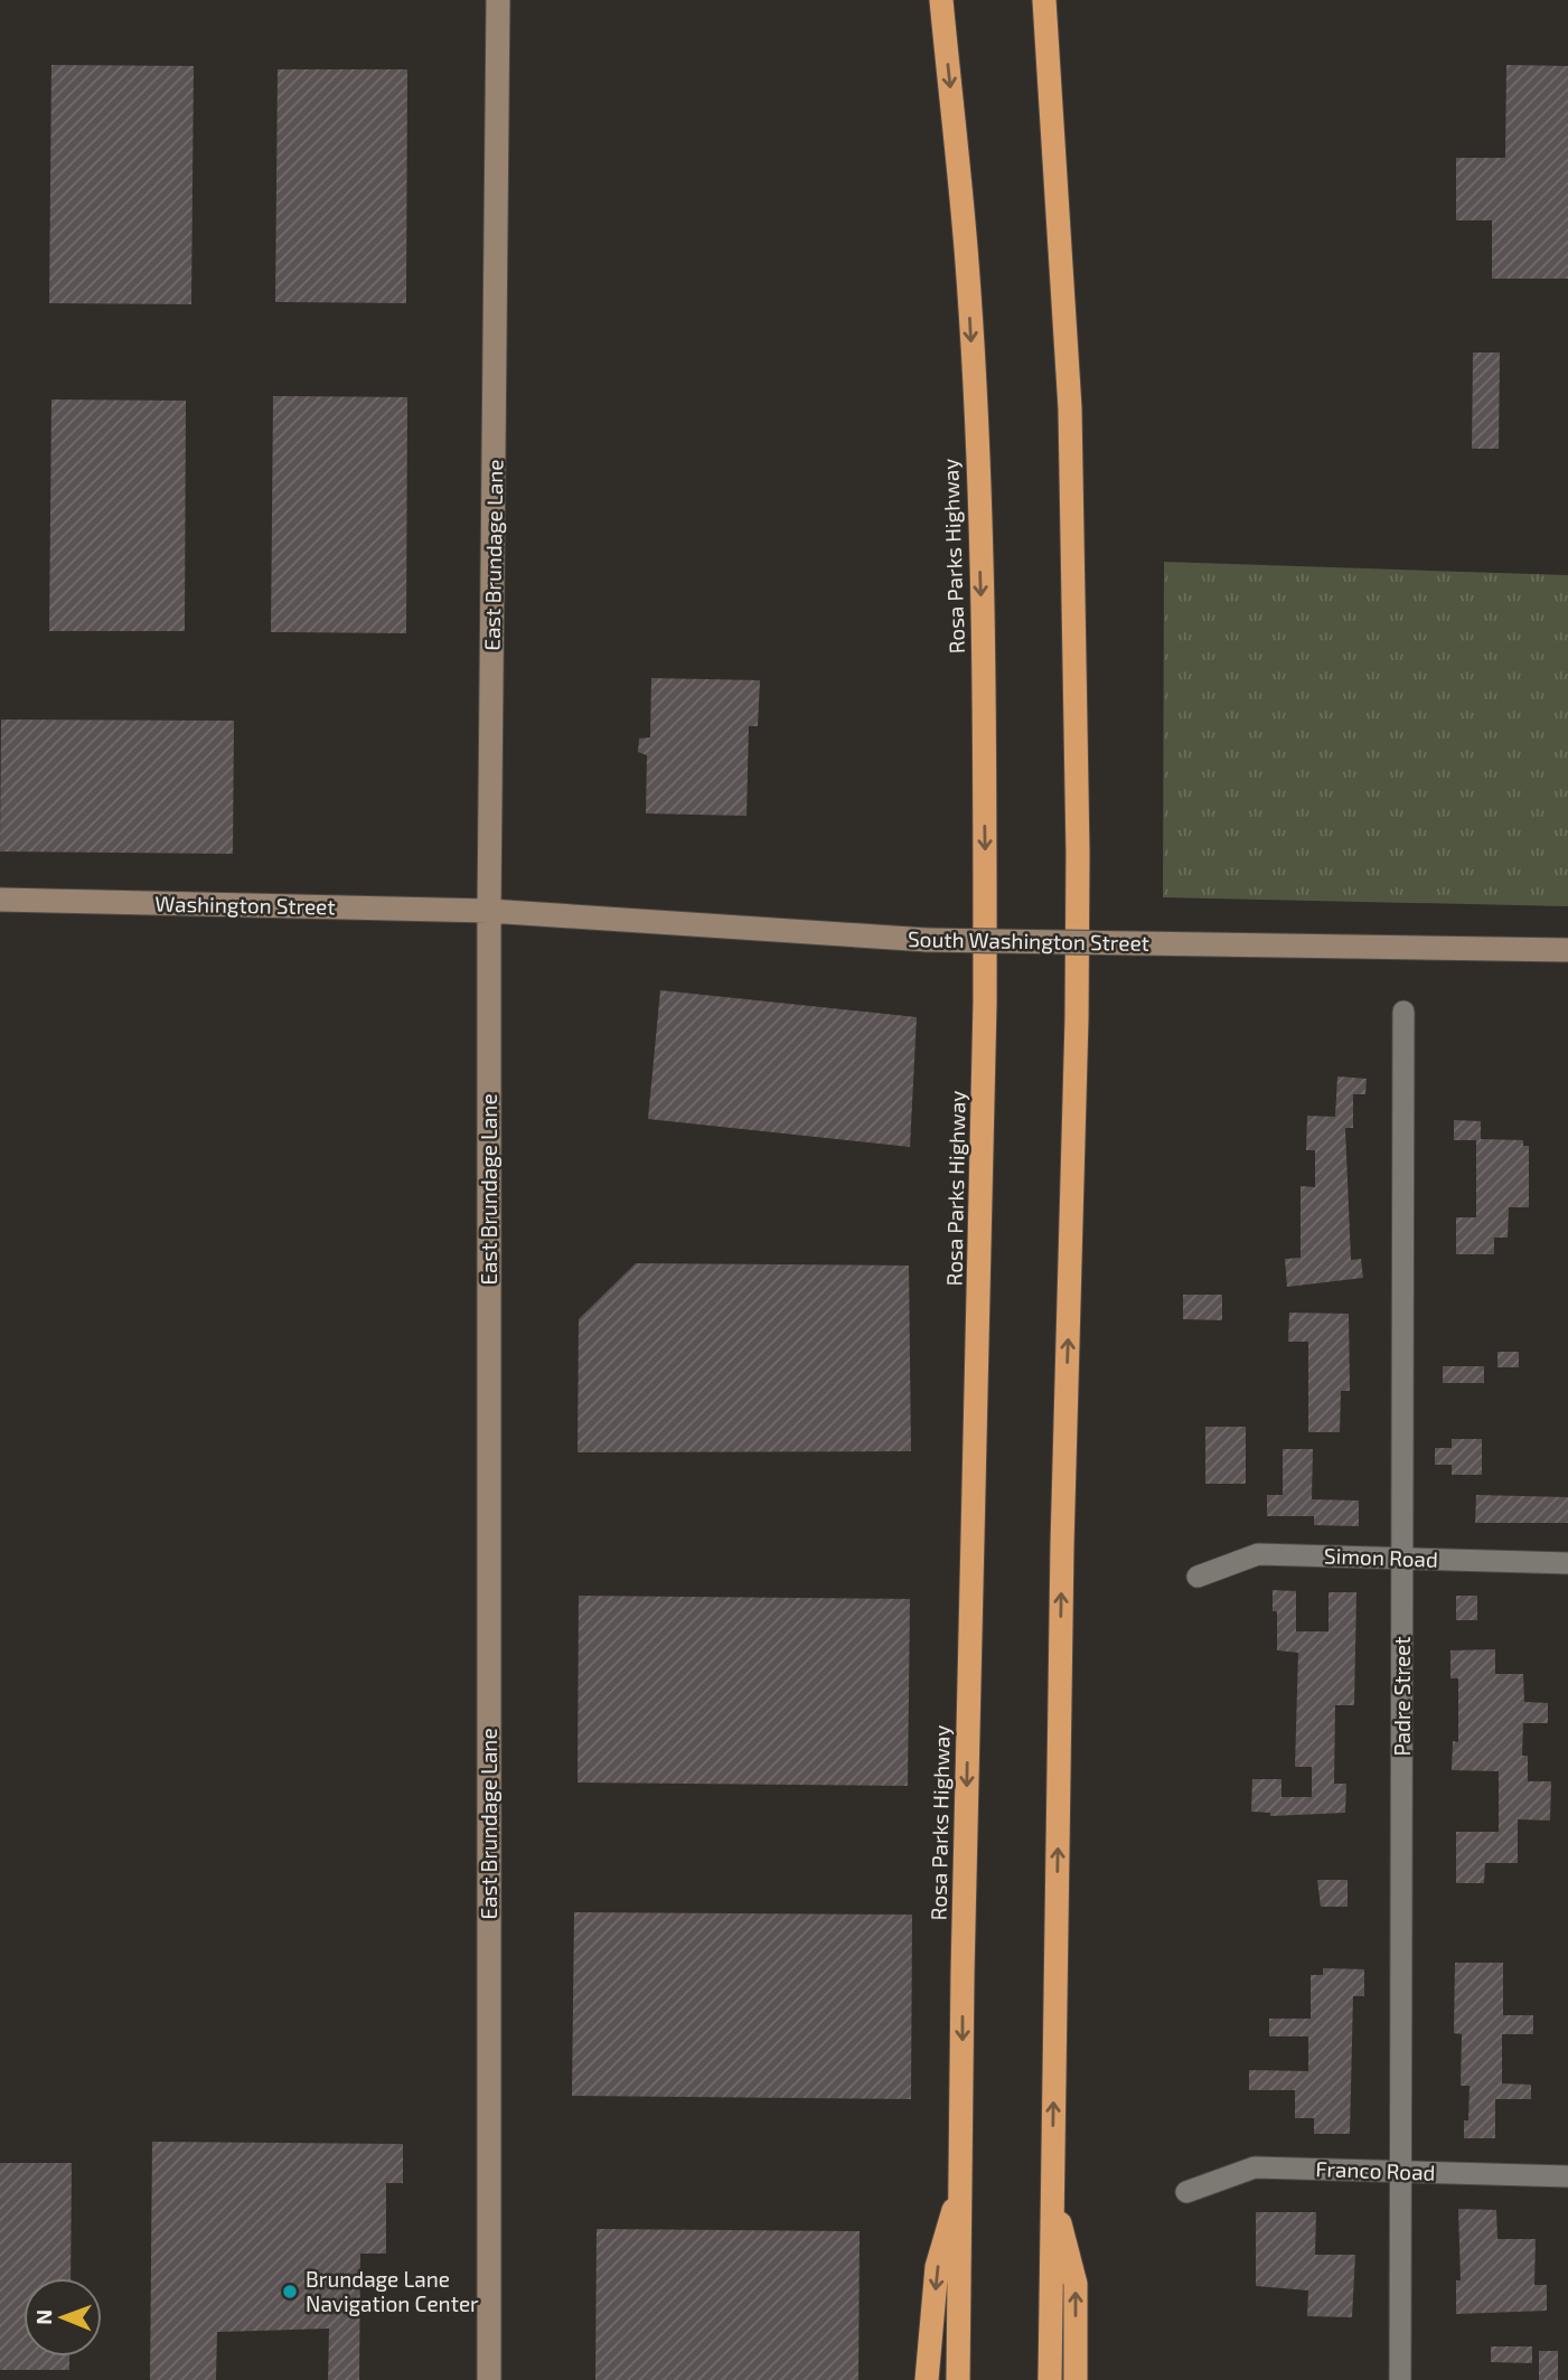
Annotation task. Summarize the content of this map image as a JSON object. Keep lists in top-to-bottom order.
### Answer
{
  "streets": {
    "highway": ["Rosa Parks Highway"],
    "main road": ["East Brundage Lane", "Washington Street", "South Washington Street"],
    "street": ["Simon Road", "Padre Street", "Franco Road"]
  },
  "crossings": [
    ["East Brundage Lane", "Washington Street"],
    ["East Brundage Lane", "South Washington Street"],
    ["Washington Street", "South Washington Street"],
    ["Simon Road", "Padre Street"],
    ["Padre Street", "Franco Road"]
  ],
  "places": ["Brundage Lane Navigation Center"],
  "north": "left"
}
